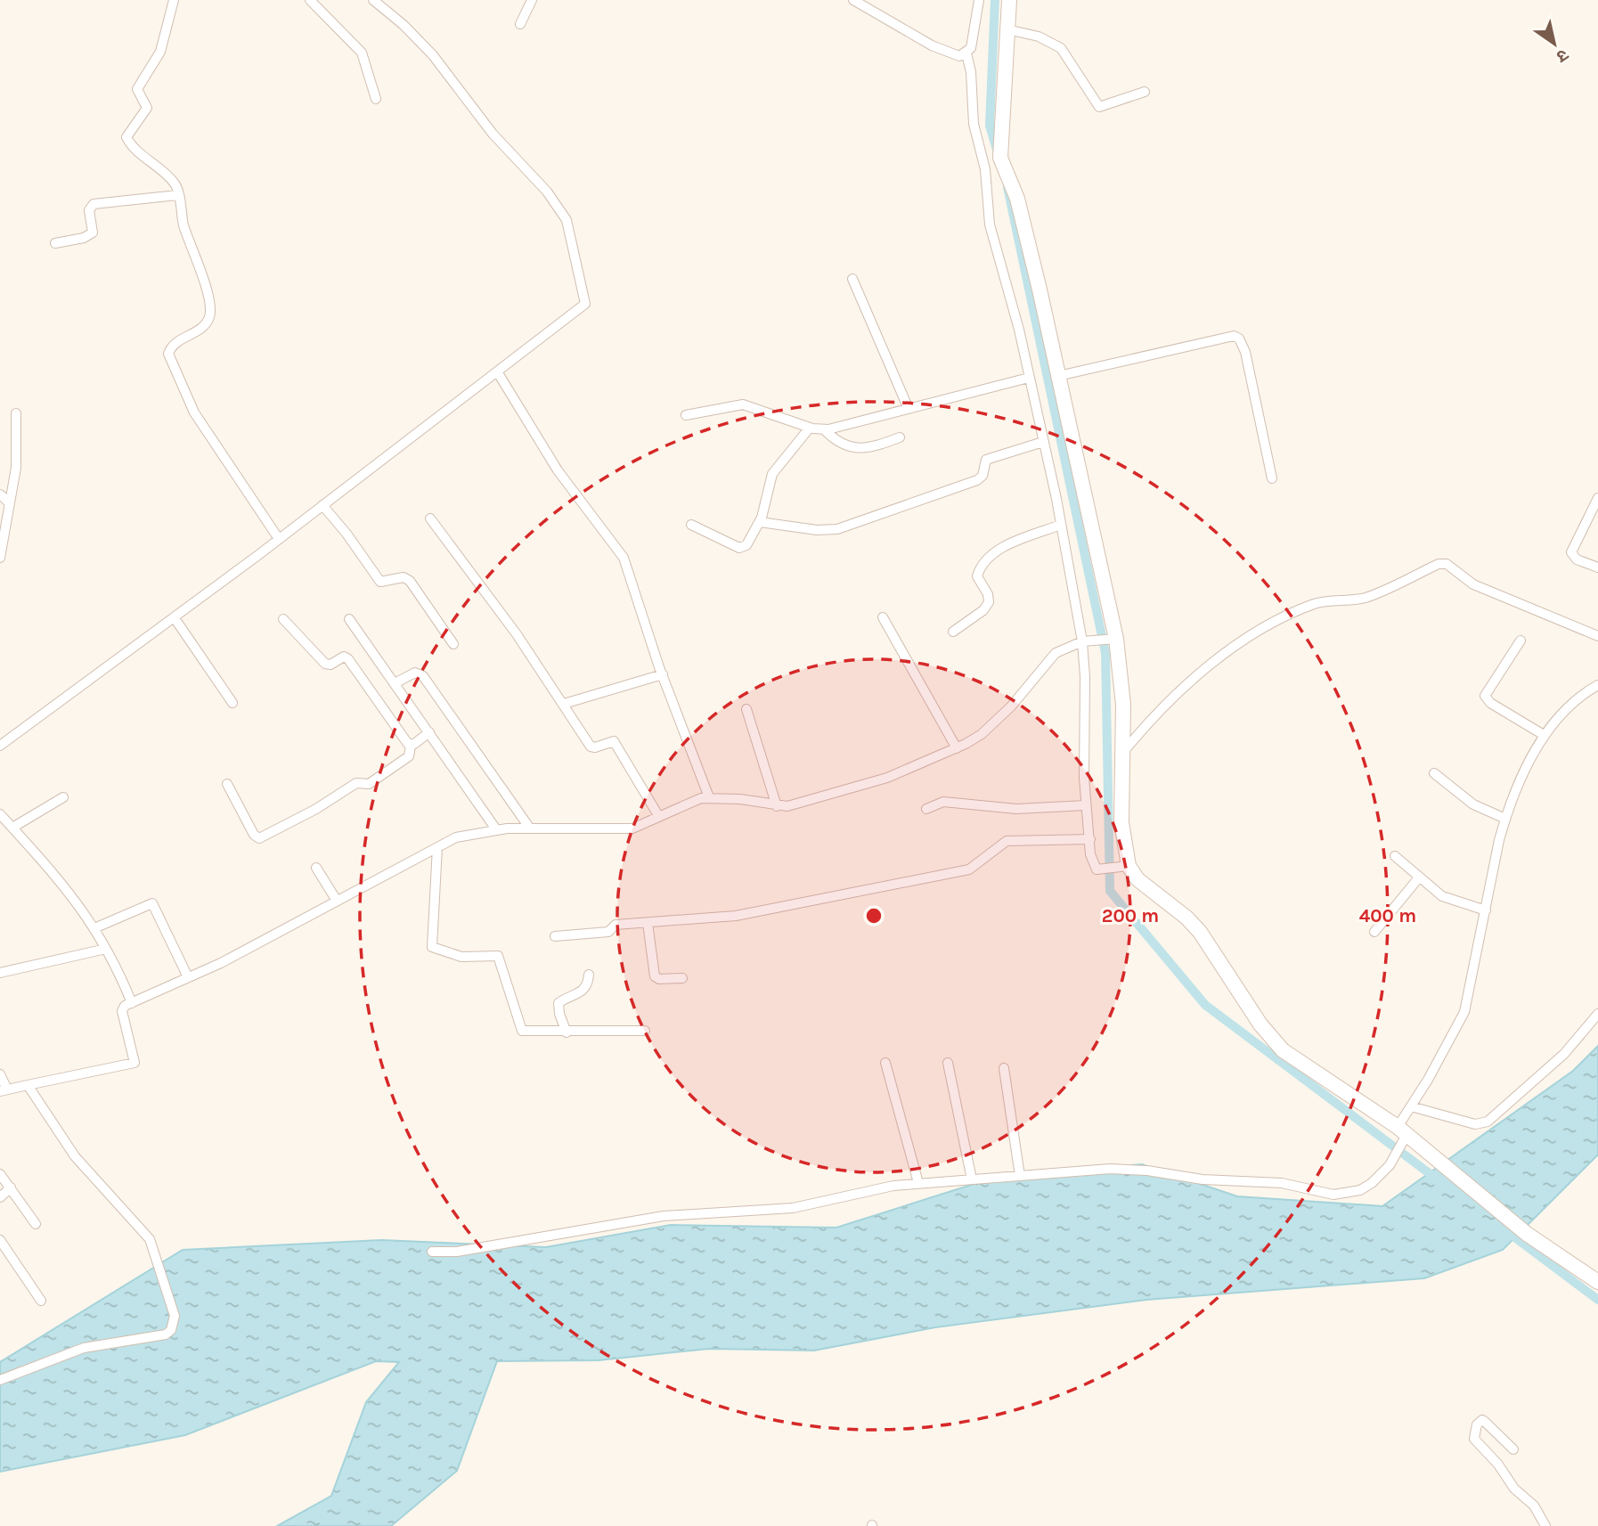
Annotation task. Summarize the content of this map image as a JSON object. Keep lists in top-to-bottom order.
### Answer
{
  "north": "bottom right",
  "rings": ["200 m", "400 m"]
}
